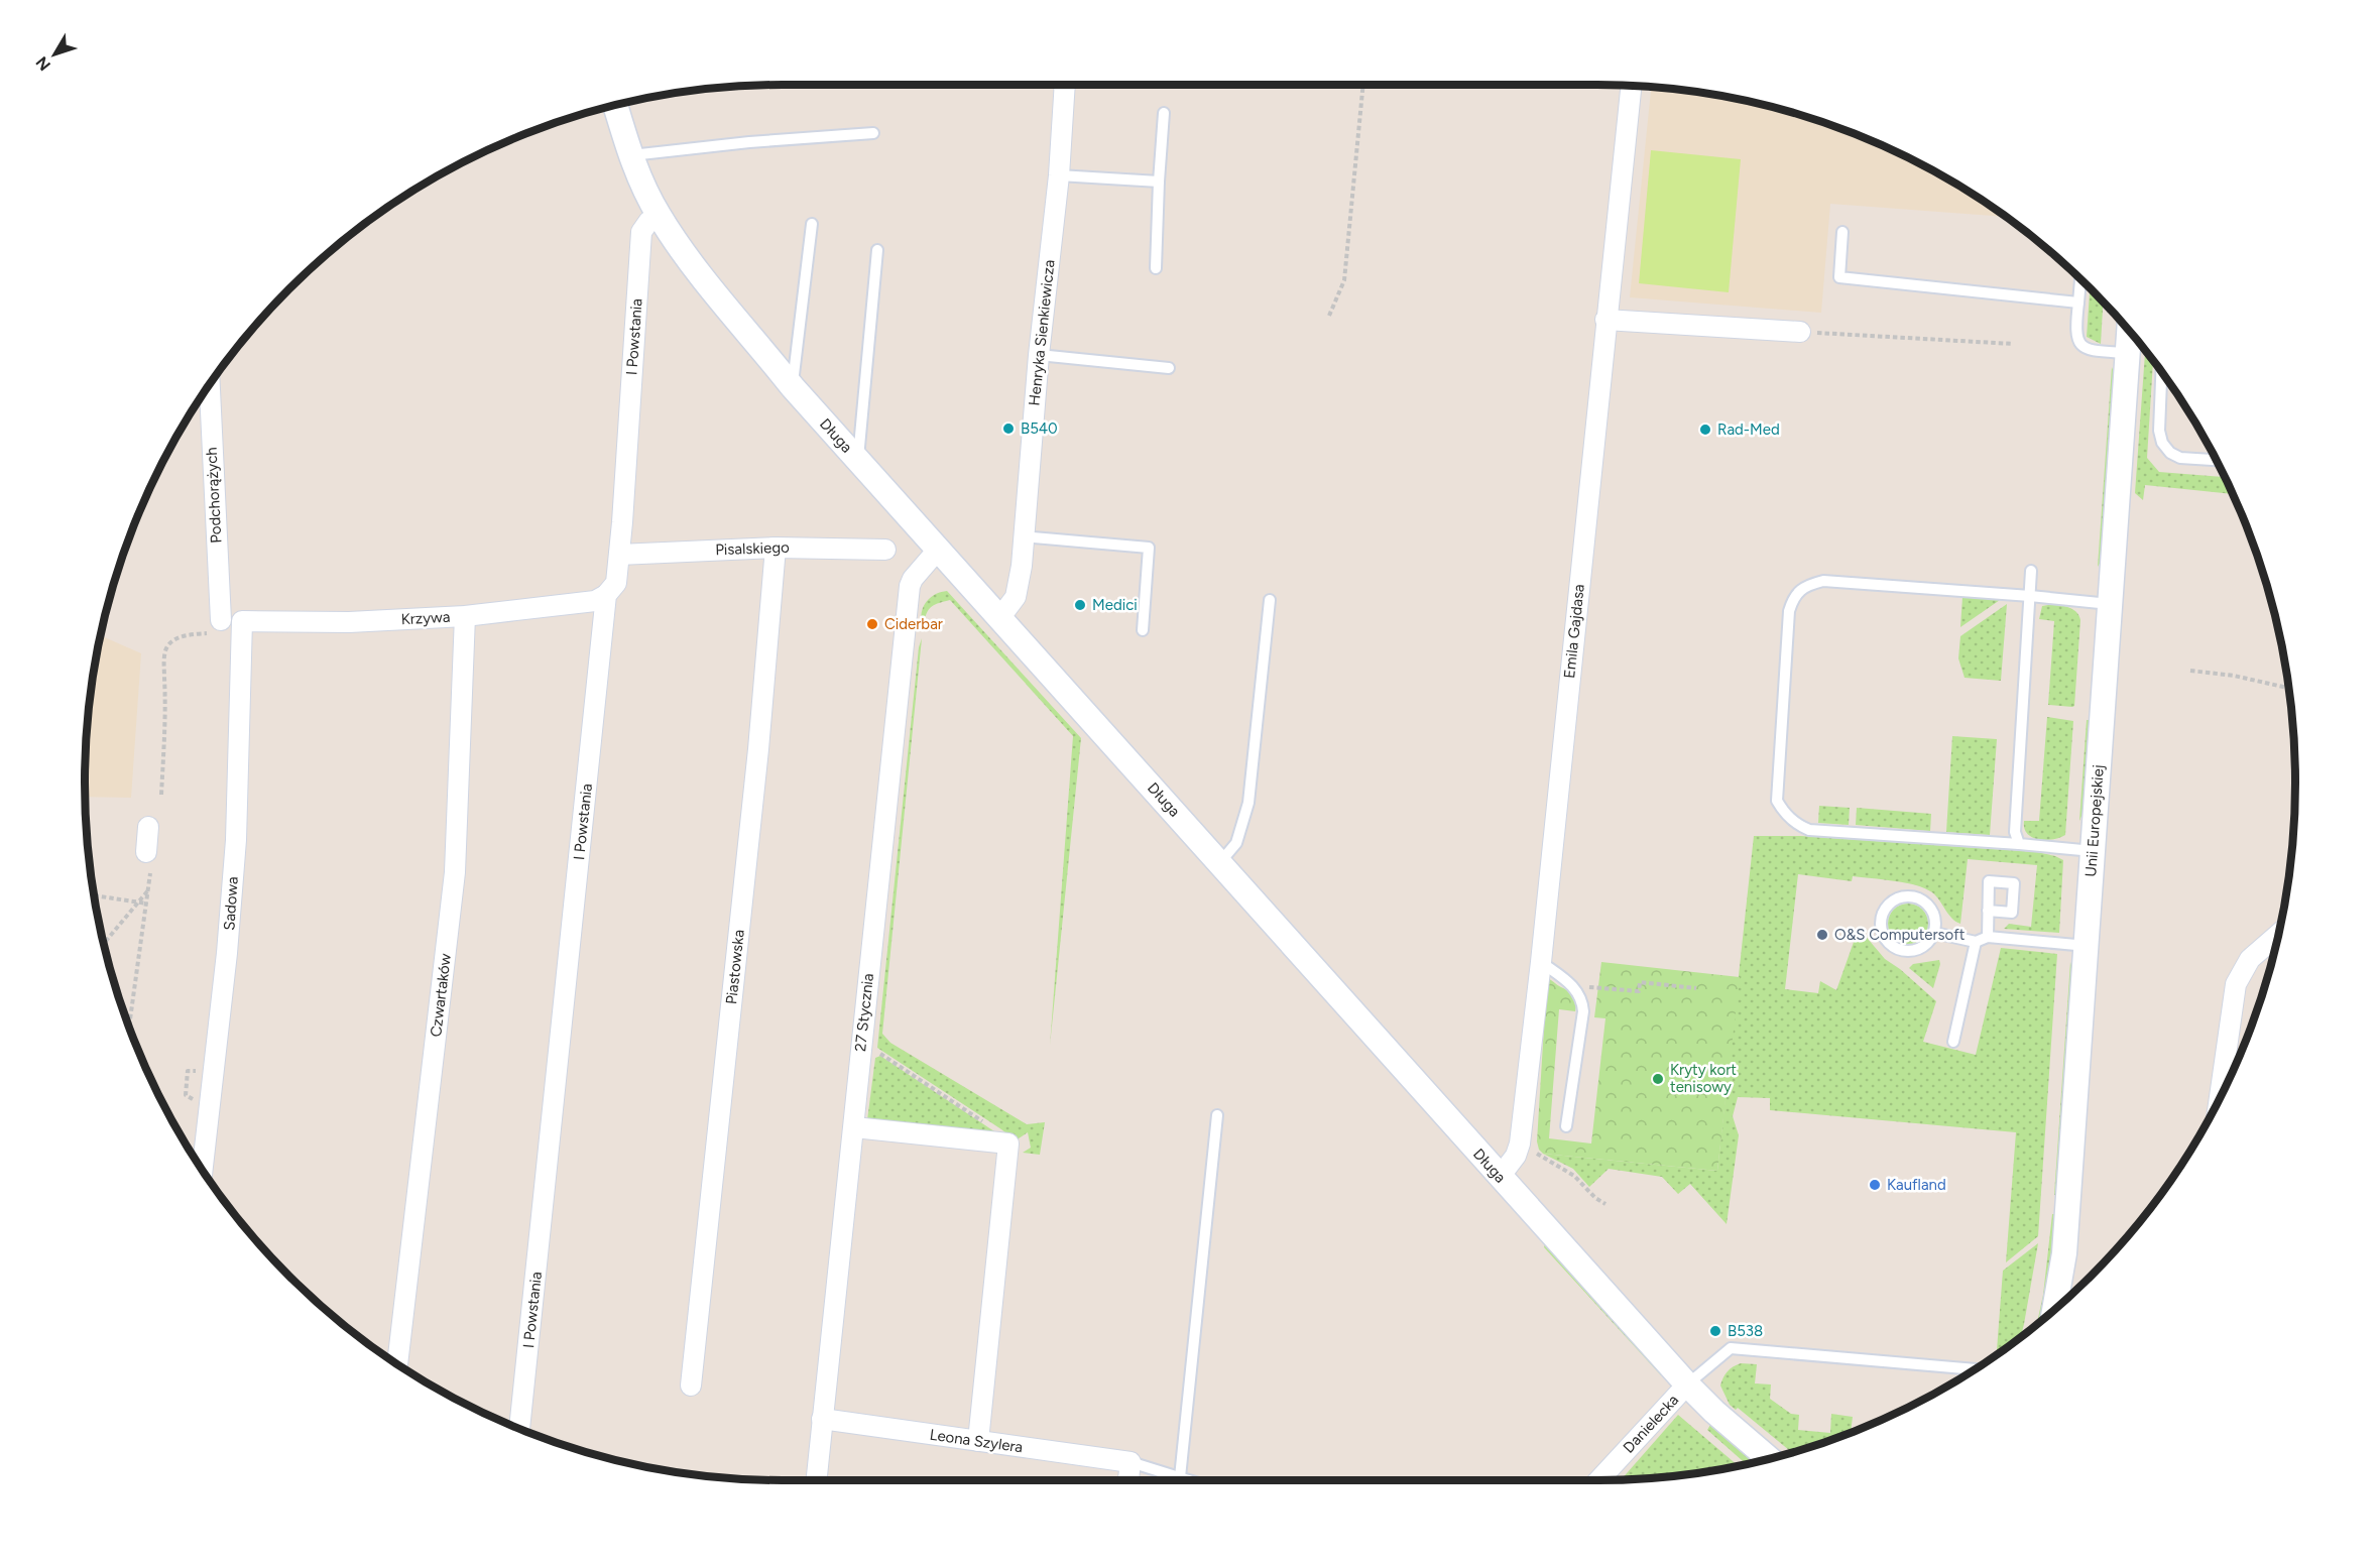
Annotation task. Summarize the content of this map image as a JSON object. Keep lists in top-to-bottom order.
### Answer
{
  "streets": {
    "street": [
      "Henryka Sienkiewicza",
      "I Powstania",
      "Długa",
      "Podchorążych",
      "Pisalskiego",
      "Krzywa",
      "Emila Gajdasa",
      "Unii Europejskiej",
      "Sadowa",
      "Piastowska",
      "Czwartaków",
      "27 Stycznia",
      "Danielecka",
      "Leona Szylera"
    ]
  },
  "crossings": [
    ["Henryka Sienkiewicza", "Długa"],
    ["I Powstania", "Długa"],
    ["I Powstania", "Pisalskiego"],
    ["I Powstania", "Krzywa"],
    ["Długa", "Emila Gajdasa"],
    ["Długa", "27 Stycznia"],
    ["Długa", "Danielecka"],
    ["Pisalskiego", "Piastowska"],
    ["Krzywa", "Sadowa"],
    ["Krzywa", "Czwartaków"],
    ["27 Stycznia", "Leona Szylera"]
  ],
  "places": [
    "B540",
    "Rad-Med",
    "Medici",
    "Ciderbar",
    "O&S Computersoft",
    "Kryty kort tenisowy",
    "Kaufland",
    "B538"
  ],
  "north": "bottom left"
}
